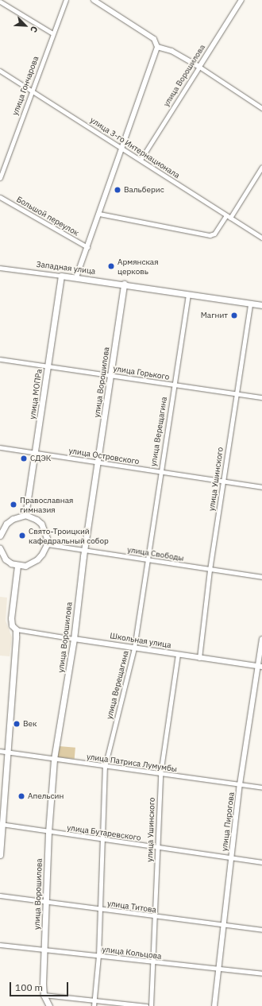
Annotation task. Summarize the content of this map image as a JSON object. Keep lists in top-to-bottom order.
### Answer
{
  "streets": {
    "main road": ["улица Ворошилова", "Западная улица", "улица МОПРа"],
    "street": [
      "улица Гончарова",
      "улица 3-го Интернационала",
      "Большой переулок",
      "улица Горького",
      "улица Верещагина",
      "улица Островского",
      "улица Ушинского",
      "улица Свободы",
      "Школьная улица",
      "улица Патриса Лумумбы",
      "улица Пирогова",
      "улица Бутаревского",
      "улица Титова",
      "улица Кольцова"
    ]
  },
  "crossings": [
    ["улица Ворошилова", "улица 3-го Интернационала"],
    ["улица Ворошилова", "Западная улица"],
    ["улица Ворошилова", "улица Горького"],
    ["улица Ворошилова", "улица Островского"],
    ["улица Ворошилова", "улица Свободы"],
    ["улица Ворошилова", "Школьная улица"],
    ["улица Ворошилова", "улица Патриса Лумумбы"],
    ["улица Ворошилова", "улица Бутаревского"],
    ["улица Ворошилова", "улица Титова"],
    ["улица Ворошилова", "улица Кольцова"],
    ["улица Гончарова", "улица 3-го Интернационала"],
    ["Западная улица", "улица МОПРа"],
    ["Западная улица", "улица Верещагина"],
    ["Западная улица", "улица Ушинского"],
    ["улица Горького", "улица МОПРа"],
    ["улица Горького", "улица Верещагина"],
    ["улица Горького", "улица Ушинского"],
    ["улица МОПРа", "улица Островского"],
    ["улица Верещагина", "улица Островского"],
    ["улица Верещагина", "улица Свободы"],
    ["улица Верещагина", "Школьная улица"],
    ["улица Верещагина", "улица Патриса Лумумбы"],
    ["улица Верещагина", "улица Бутаревского"],
    ["улица Верещагина", "улица Титова"],
    ["улица Верещагина", "улица Кольцова"],
    ["улица Островского", "улица Ушинского"],
    ["улица Ушинского", "улица Свободы"],
    ["улица Ушинского", "Школьная улица"],
    ["улица Ушинского", "улица Патриса Лумумбы"],
    ["улица Ушинского", "улица Бутаревского"],
    ["улица Ушинского", "улица Титова"],
    ["улица Ушинского", "улица Кольцова"],
    ["Школьная улица", "улица Пирогова"],
    ["улица Патриса Лумумбы", "улица Пирогова"],
    ["улица Пирогова", "улица Бутаревского"],
    ["улица Пирогова", "улица Титова"],
    ["улица Пирогова", "улица Кольцова"]
  ],
  "places": [
    "Вальберис",
    "Армянская церковь",
    "Магнит",
    "СДЭК",
    "Православная гимназия",
    "Свято-Троицкий кафедральный собор",
    "Век",
    "Апельсин"
  ],
  "scale_bar": "100 m",
  "north": "bottom right"
}
